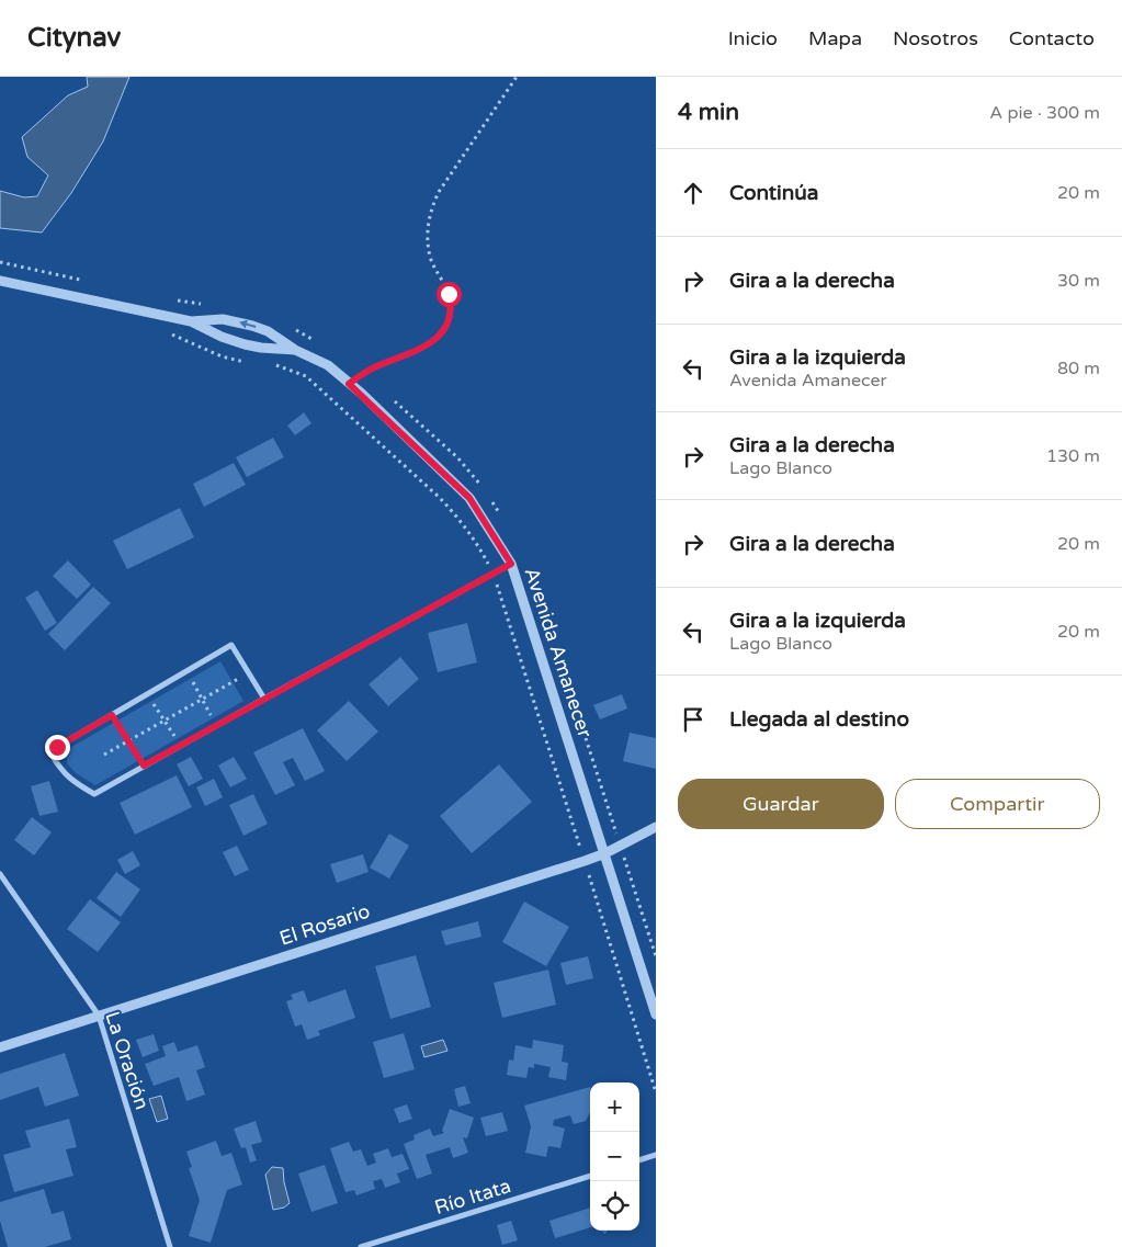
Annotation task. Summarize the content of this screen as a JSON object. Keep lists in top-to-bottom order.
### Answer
{
  "streets": {
    "street": [
      "Avenida Amanecer",
      "El Rosario",
      "La Oración",
      "Río Itata"
    ]
  },
  "crossings": [
    ["Avenida Amanecer", "El Rosario"],
    ["El Rosario", "La Oración"]
  ],
  "page": {
    "header": "Citynav",
    "nav": [
      "Inicio",
      "Mapa",
      "Nosotros",
      "Contacto"
    ],
    "heading": ["4 min", "A pie · 300 m"],
    "list": [
      ["Continúa", "20 m"],
      ["Gira a la derecha", "30 m"],
      ["Gira a la izquierda", "Avenida Amanecer", "80 m"],
      ["Gira a la derecha", "Lago Blanco", "130 m"],
      ["Gira a la derecha", "20 m"],
      ["Gira a la izquierda", "Lago Blanco", "20 m"],
      "Llegada al destino"
    ],
    "buttons": ["Guardar", "Compartir"],
    "map_buttons": ["+", "−"]
  }
}
